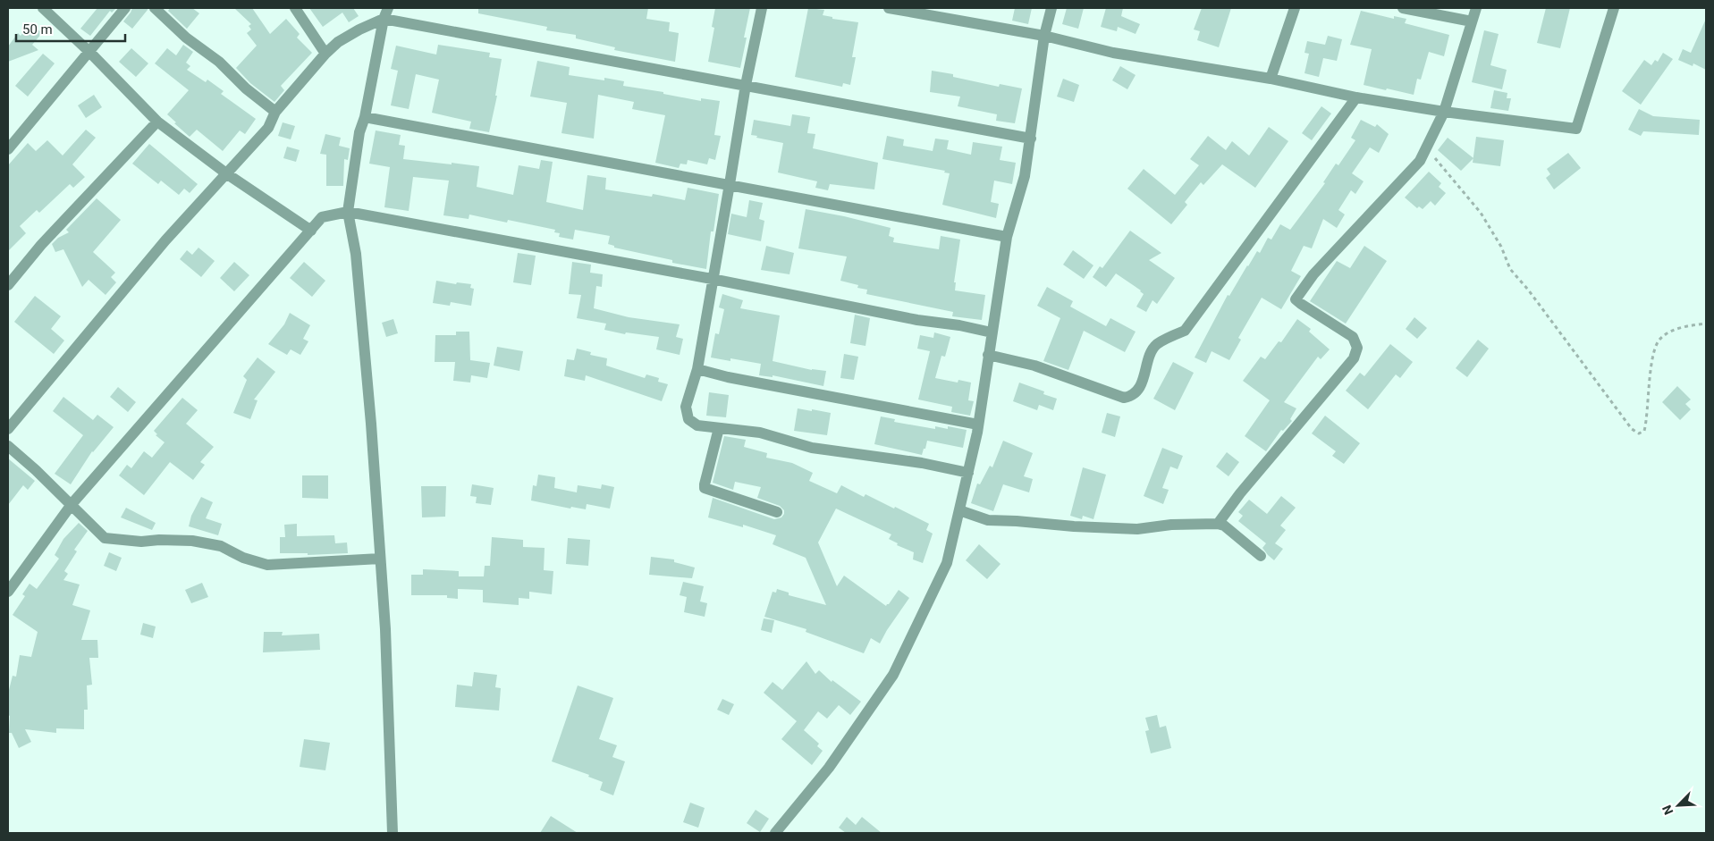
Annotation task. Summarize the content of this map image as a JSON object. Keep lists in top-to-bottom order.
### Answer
{
  "scale_bar": "50 m",
  "north": "bottom left"
}
